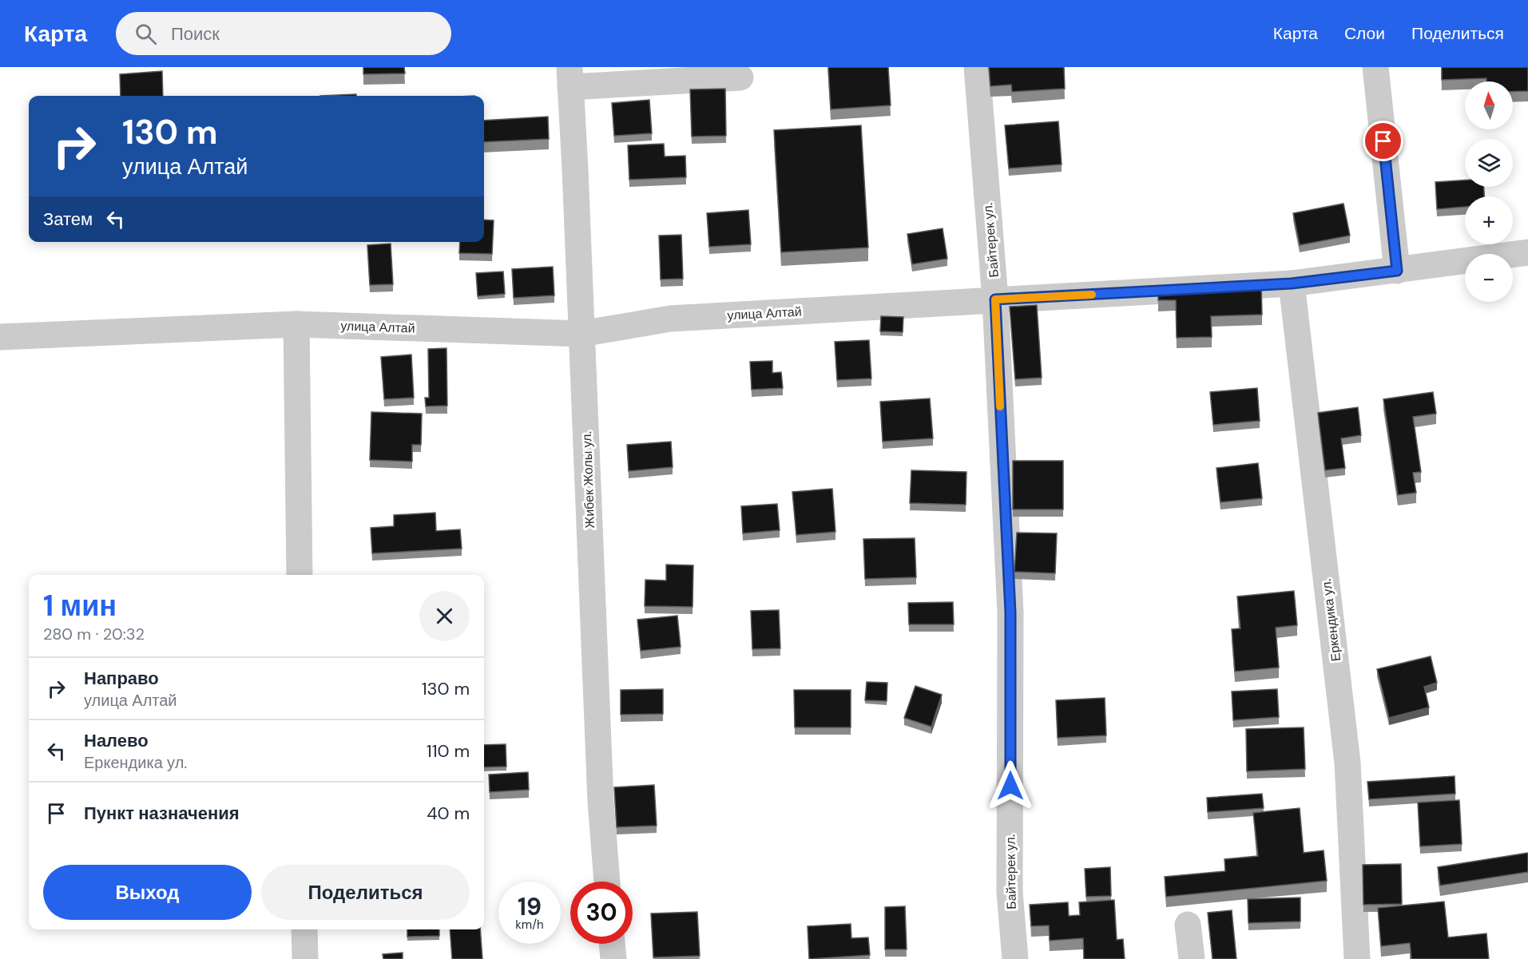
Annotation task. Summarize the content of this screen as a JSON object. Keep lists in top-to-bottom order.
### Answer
{
  "streets": {
    "street": [
      "Байтерек ул.",
      "улица Алтай",
      "Жибек Жолы ул.",
      "Еркендика ул."
    ]
  },
  "crossings": [
    ["Байтерек ул.", "улица Алтай"],
    ["улица Алтай", "Жибек Жолы ул."],
    ["улица Алтай", "Еркендика ул."]
  ],
  "north": "top",
  "page": {
    "header": "Карта",
    "search": "Поиск",
    "nav": ["Карта", "Слои", "Поделиться"],
    "map_buttons": ["+", "−"],
    "turn": ["130 m", "улица Алтай"],
    "then": "Затем",
    "heading": ["1 мин", "280 m · 20:32"],
    "list": [
      {
        "name": "Направо",
        "note": "улица Алтай",
        "value": "130 m"
      },
      {
        "name": "Налево",
        "note": "Еркендика ул.",
        "value": "110 m"
      },
      {
        "name": "Пункт назначения",
        "value": "40 m"
      }
    ],
    "buttons": ["Выход", "Поделиться"],
    "speed": "19 km/h",
    "limit": "30"
  }
}
